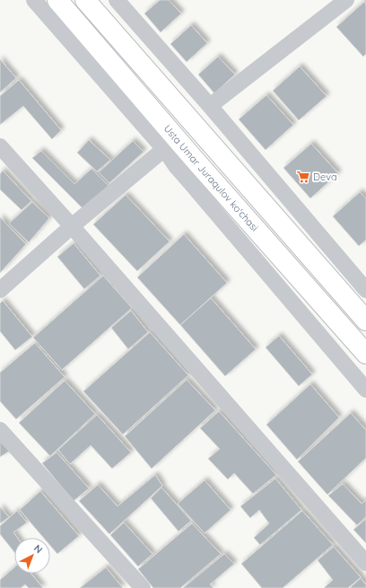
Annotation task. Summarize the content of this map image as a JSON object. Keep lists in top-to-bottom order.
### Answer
{
  "streets": {
    "main road": ["Usta Umar Juraqulov ko'chasi"]
  },
  "places": {
    "supermarket": ["Deva"]
  },
  "north": "top right"
}
